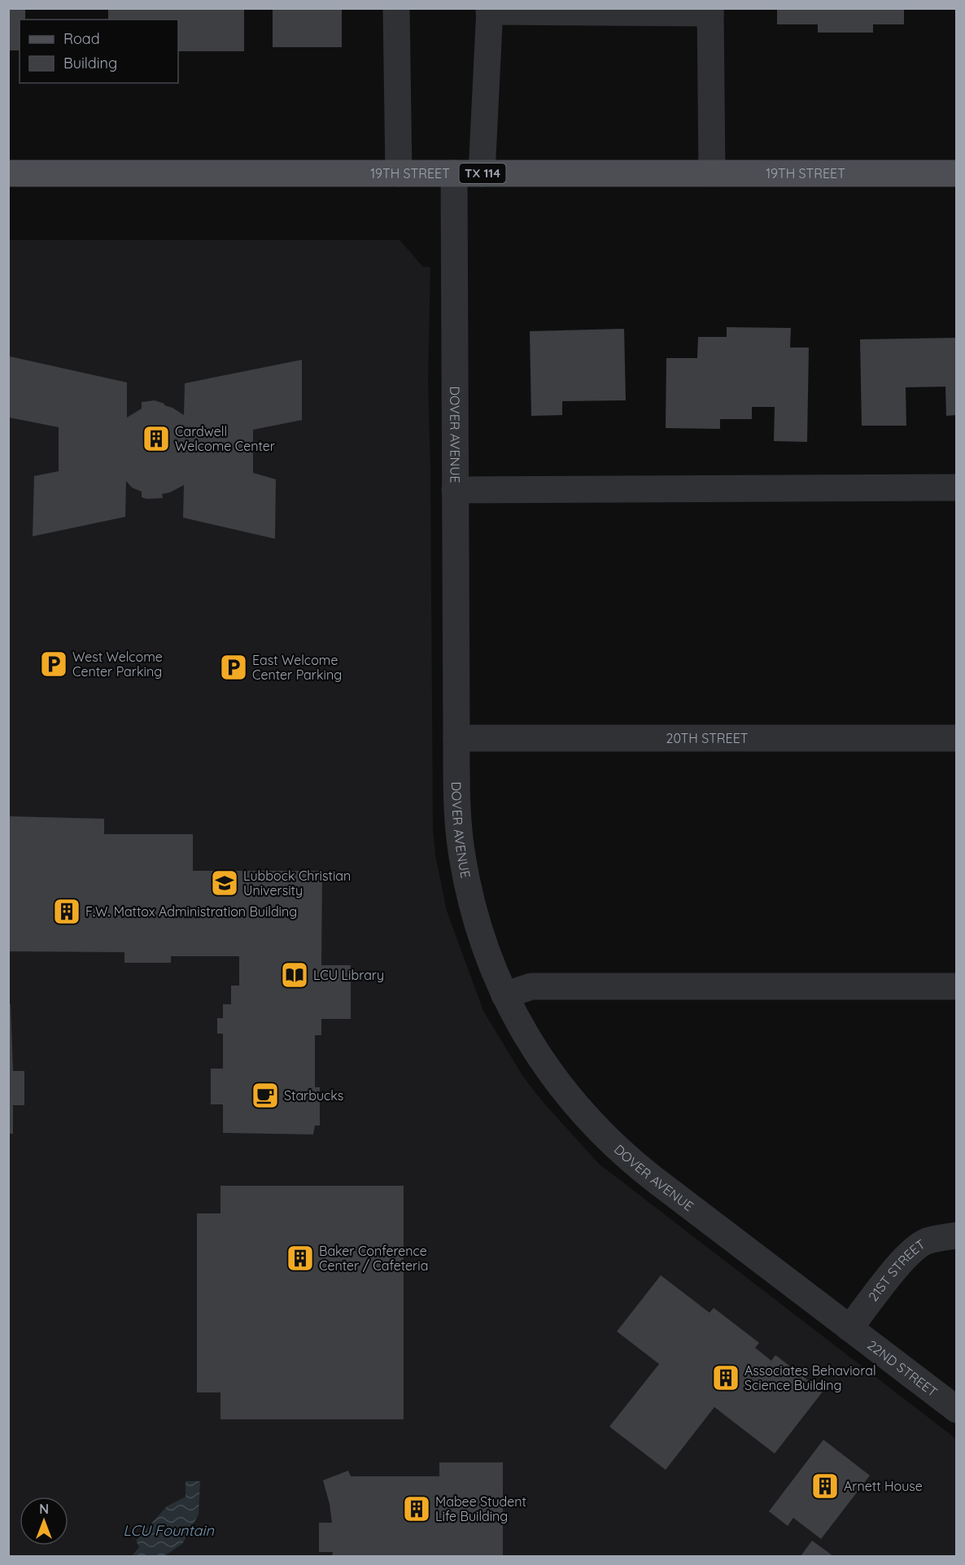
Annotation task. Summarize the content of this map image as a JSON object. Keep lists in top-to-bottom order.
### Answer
{
  "streets": {
    "main road": ["19TH STREET", "TX 114"],
    "street": [
      "DOVER AVENUE",
      "20TH STREET",
      "21ST STREET",
      "22ND STREET"
    ]
  },
  "crossings": [
    ["19TH STREET", "DOVER AVENUE"],
    ["DOVER AVENUE", "20TH STREET"],
    ["DOVER AVENUE", "21ST STREET"],
    ["DOVER AVENUE", "22ND STREET"],
    ["21ST STREET", "22ND STREET"]
  ],
  "water": ["LCU Fountain"],
  "places": {
    "building": [
      "Cardwell Welcome Center",
      "F.W. Mattox Administration Building",
      "Baker Conference Center / Cafeteria",
      "Associates Behavioral Science Building",
      "Arnett House",
      "Mabee Student Life Building"
    ],
    "parking": ["West Welcome Center Parking", "East Welcome Center Parking"],
    "school or university": ["Lubbock Christian University"],
    "library": ["LCU Library"],
    "cafe": ["Starbucks"]
  },
  "legend": ["Road", "Building"],
  "north": "top"
}
